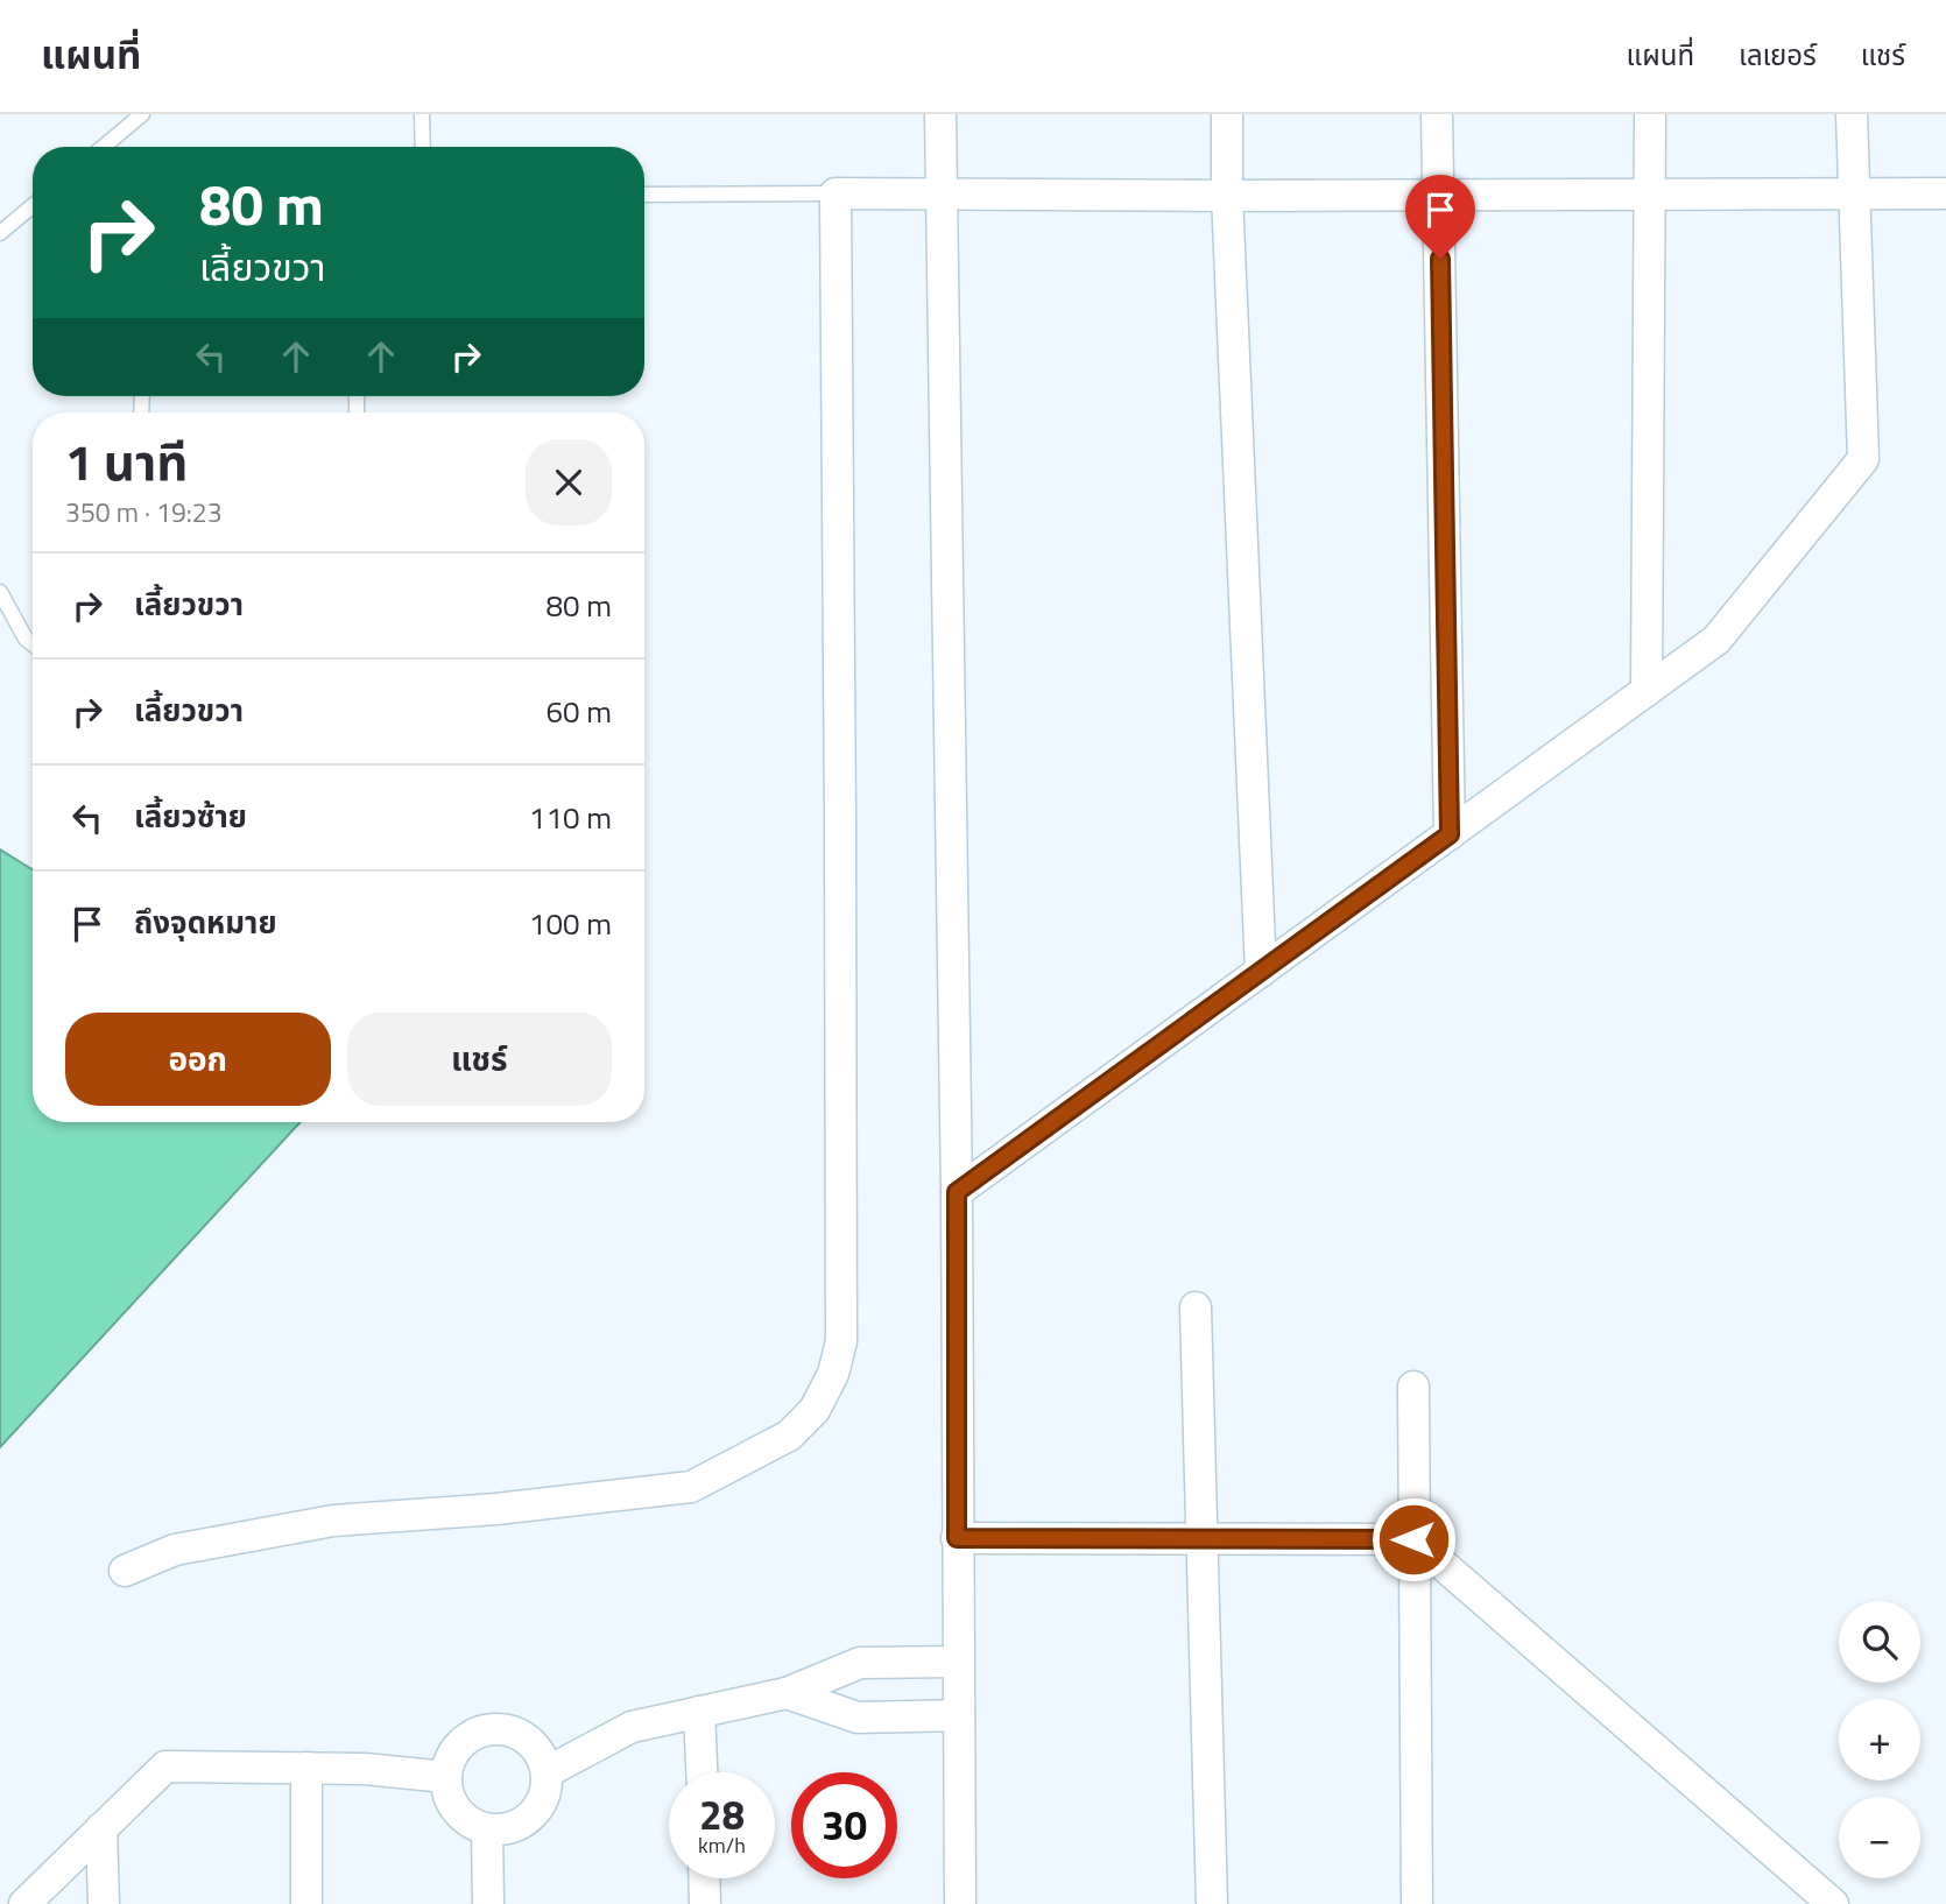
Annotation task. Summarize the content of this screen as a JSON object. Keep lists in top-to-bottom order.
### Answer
{
  "page": {
    "header": "แผนที่",
    "nav": ["แผนที่", "เลเยอร์", "แชร์"],
    "turn": ["80 m", "เลี้ยวขวา"],
    "heading": ["1 นาที", "350 m · 19:23"],
    "list": [
      {
        "name": "เลี้ยวขวา",
        "value": "80 m"
      },
      {
        "name": "เลี้ยวขวา",
        "value": "60 m"
      },
      {
        "name": "เลี้ยวซ้าย",
        "value": "110 m"
      },
      {
        "name": "ถึงจุดหมาย",
        "value": "100 m"
      }
    ],
    "buttons": ["ออก", "แชร์"],
    "map_buttons": ["+", "−"],
    "speed": "28 km/h",
    "limit": "30"
  }
}
